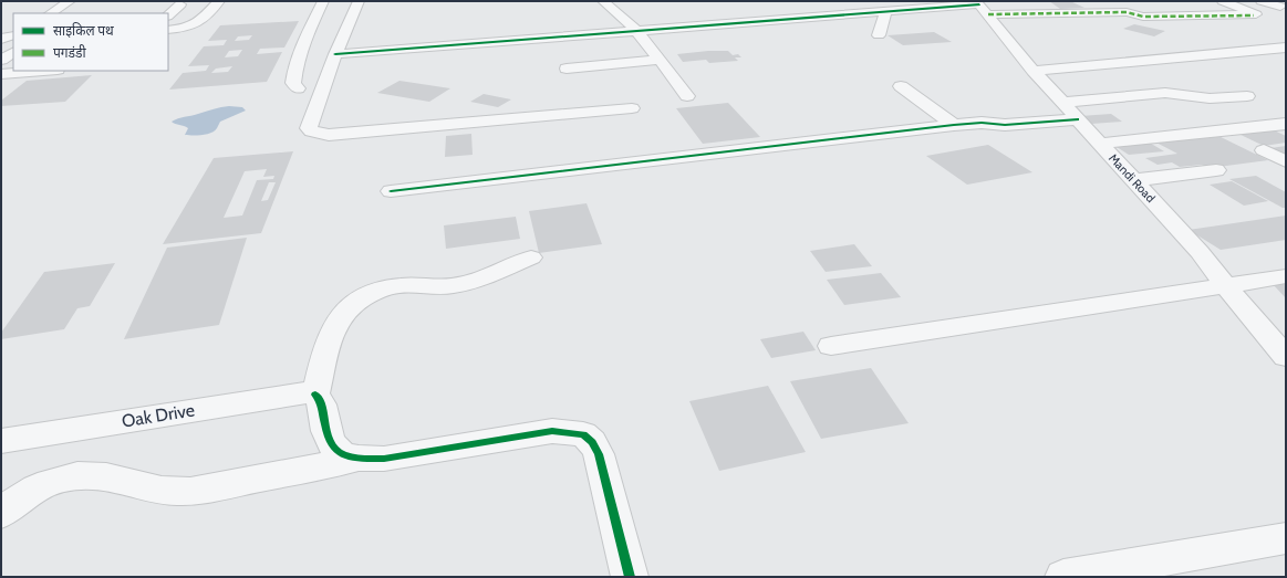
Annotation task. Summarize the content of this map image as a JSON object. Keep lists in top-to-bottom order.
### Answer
{
  "streets": {
    "street": ["Mandi Road", "Oak Drive"]
  },
  "legend": ["साइकिल पथ", "पगडंडी"]
}
